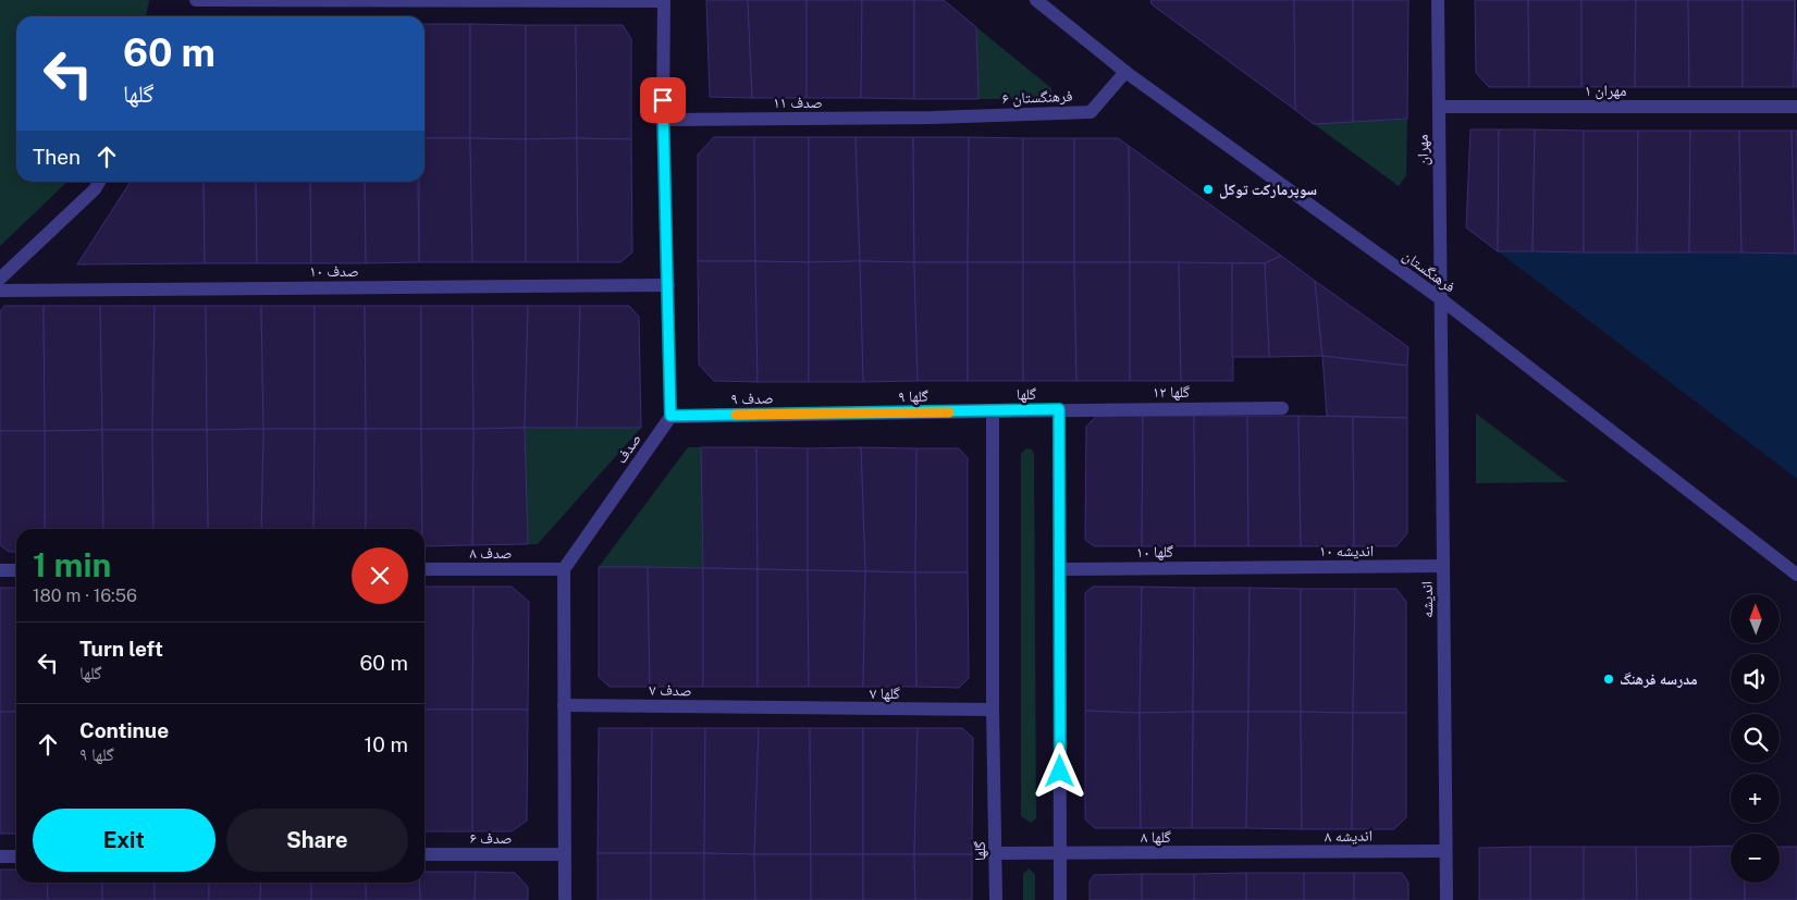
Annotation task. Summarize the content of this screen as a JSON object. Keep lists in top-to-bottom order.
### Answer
{
  "streets": {
    "street": [
      "مهران ۱",
      "فرهنگستان ۶",
      "صدف ۱۱",
      "مهران",
      "صدف ۱۰",
      "فرهنگستان",
      "گلها ۱۲",
      "گلها",
      "گلها ۹",
      "صدف ۹",
      "صدف",
      "اندیشه ۱۰",
      "گلها ۱۰",
      "صدف ۸",
      "اندیشه",
      "صدف ۷",
      "گلها ۷",
      "اندیشه ۸",
      "گلها ۸",
      "صدف ۶"
    ]
  },
  "crossings": [
    ["مهران ۱", "مهران"],
    ["فرهنگستان ۶", "صدف ۱۱"],
    ["فرهنگستان ۶", "فرهنگستان"],
    ["مهران", "فرهنگستان"],
    ["مهران", "اندیشه"],
    ["فرهنگستان", "اندیشه"],
    ["گلها ۱۲", "گلها"],
    ["گلها", "گلها ۹"],
    ["گلها", "گلها ۷"],
    ["گلها", "گلها ۸"],
    ["گلها ۹", "صدف ۹"],
    ["صدف ۹", "صدف"],
    ["صدف", "صدف ۸"],
    ["اندیشه ۱۰", "گلها ۱۰"],
    ["اندیشه ۱۰", "اندیشه"],
    ["اندیشه", "اندیشه ۸"],
    ["صدف ۷", "گلها ۷"],
    ["اندیشه ۸", "گلها ۸"]
  ],
  "places": ["سوپرمارکت توکل", "مدرسه فرهنگ"],
  "north": "top",
  "page": {
    "turn": ["60 m", "گلها"],
    "then": "Then",
    "heading": ["1 min", "180 m · 16:56"],
    "map_buttons": ["+", "−"],
    "list": [
      {
        "name": "Turn left",
        "note": "گلها",
        "value": "60 m"
      },
      {
        "name": "Continue",
        "note": "گلها ۹",
        "value": "10 m"
      }
    ],
    "buttons": ["Exit", "Share"]
  }
}
